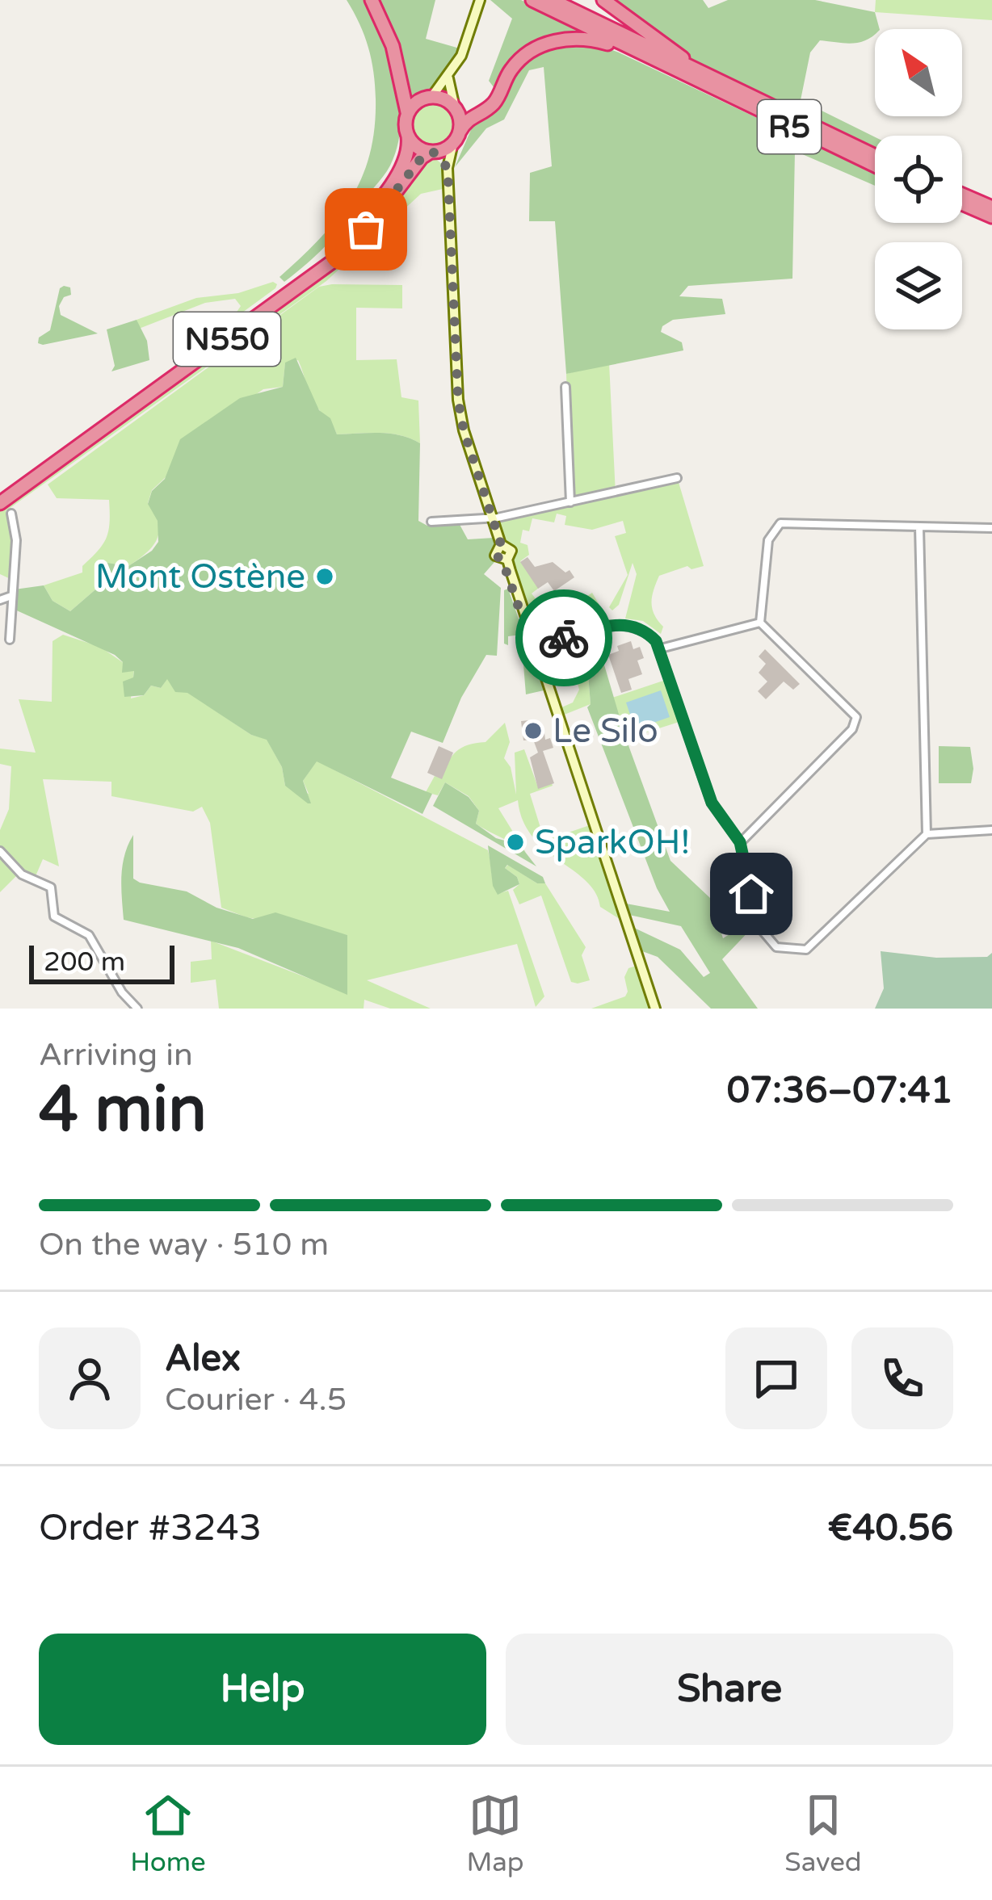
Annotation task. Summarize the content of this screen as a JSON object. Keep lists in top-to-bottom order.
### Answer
{
  "streets": {
    "highway": ["R5", "N550"]
  },
  "places": ["Mont Ostène", "Le Silo", "SparkOH!"],
  "scale_bar": "200 m",
  "north": "top left",
  "page": {
    "scale": "200 m",
    "heading": ["4 min", "Arriving in", "07:36–07:41"],
    "panel": [
      "Alex",
      "Courier · 4.5",
      "Order #3243",
      "€40.56"
    ],
    "bar": "On the way · 510 m",
    "buttons": ["Help", "Share"],
    "tabs": ["Home", "Map", "Saved"]
  }
}
